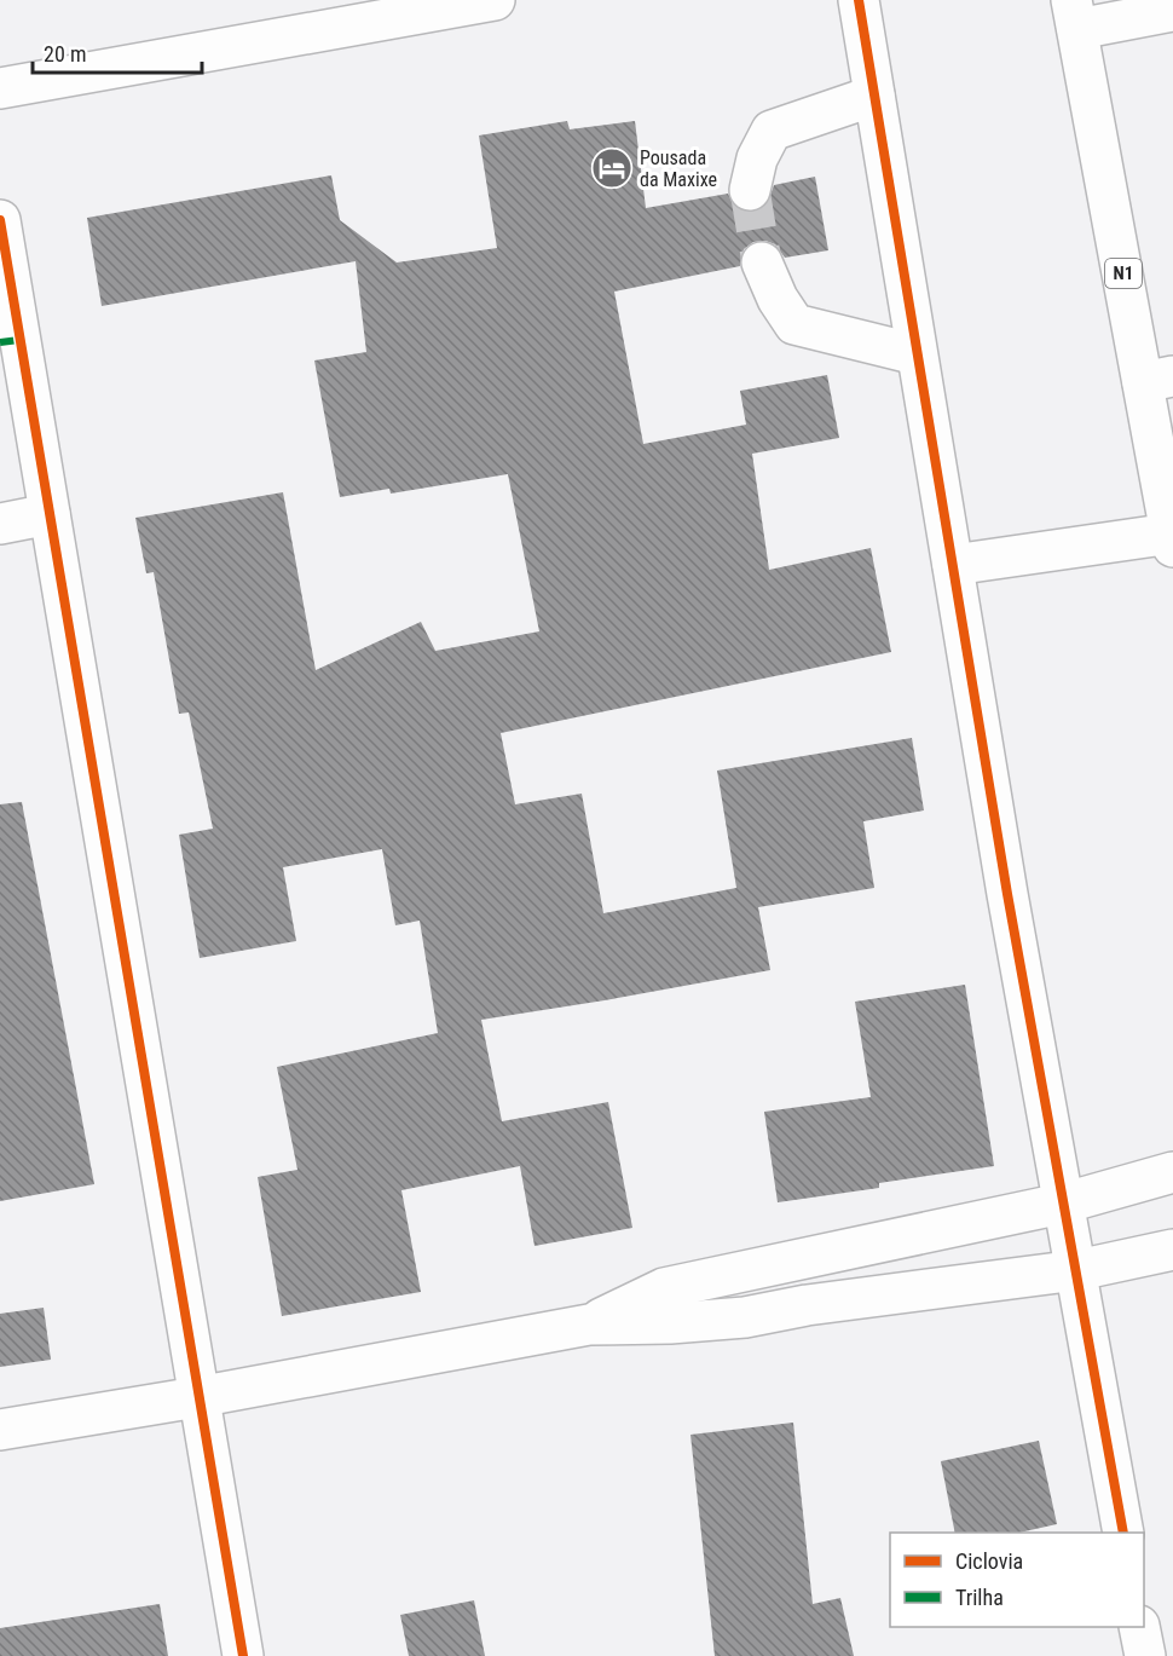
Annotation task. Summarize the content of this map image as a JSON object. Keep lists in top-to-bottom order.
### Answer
{
  "streets": {
    "main road": ["N1"]
  },
  "places": {
    "hotel": ["Pousada da Maxixe"]
  },
  "legend": ["Ciclovia", "Trilha"],
  "scale_bar": "20 m"
}
